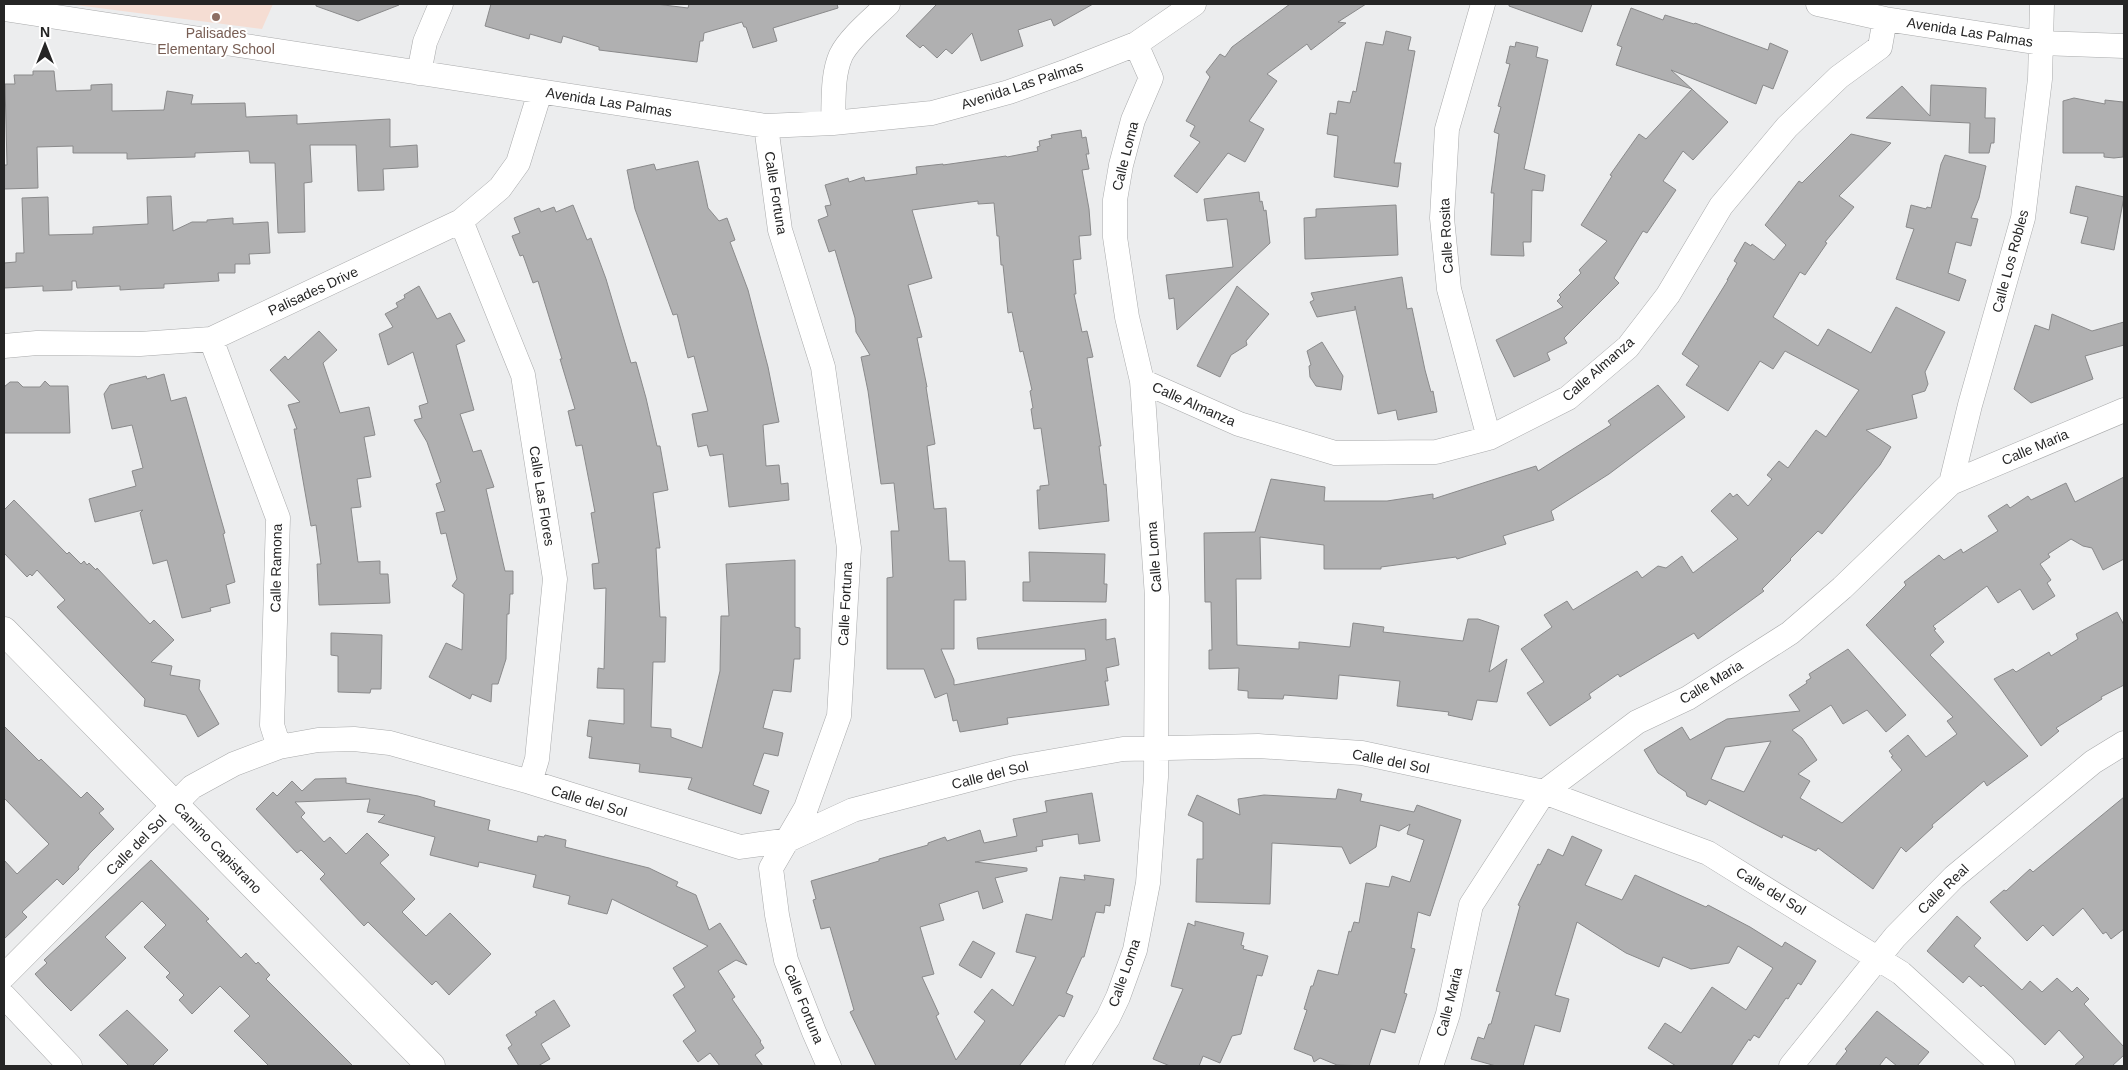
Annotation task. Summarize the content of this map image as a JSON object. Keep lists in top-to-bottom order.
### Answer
{
  "streets": {
    "main road": ["Camino Capistrano"],
    "street": [
      "Avenida Las Palmas",
      "Calle Loma",
      "Calle Fortuna",
      "Calle Rosita",
      "Calle Los Robles",
      "Palisades Drive",
      "Calle Almanza",
      "Calle Maria",
      "Calle Las Flores",
      "Calle Ramona",
      "Calle del Sol",
      "Calle Real"
    ]
  },
  "crossings": [
    ["Avenida Las Palmas", "Calle Loma"],
    ["Avenida Las Palmas", "Calle Fortuna"],
    ["Avenida Las Palmas", "Calle Los Robles"],
    ["Avenida Las Palmas", "Palisades Drive"],
    ["Avenida Las Palmas", "Calle Almanza"],
    ["Calle Loma", "Calle Almanza"],
    ["Calle Loma", "Calle del Sol"],
    ["Calle Fortuna", "Calle del Sol"],
    ["Calle Rosita", "Calle Almanza"],
    ["Calle Los Robles", "Calle Maria"],
    ["Palisades Drive", "Calle Las Flores"],
    ["Palisades Drive", "Calle Ramona"],
    ["Calle Maria", "Calle del Sol"],
    ["Calle Las Flores", "Calle del Sol"],
    ["Calle Ramona", "Calle del Sol"],
    ["Calle del Sol", "Camino Capistrano"],
    ["Calle del Sol", "Calle Real"]
  ],
  "places": ["Palisades Elementary School"],
  "north": "top"
}
